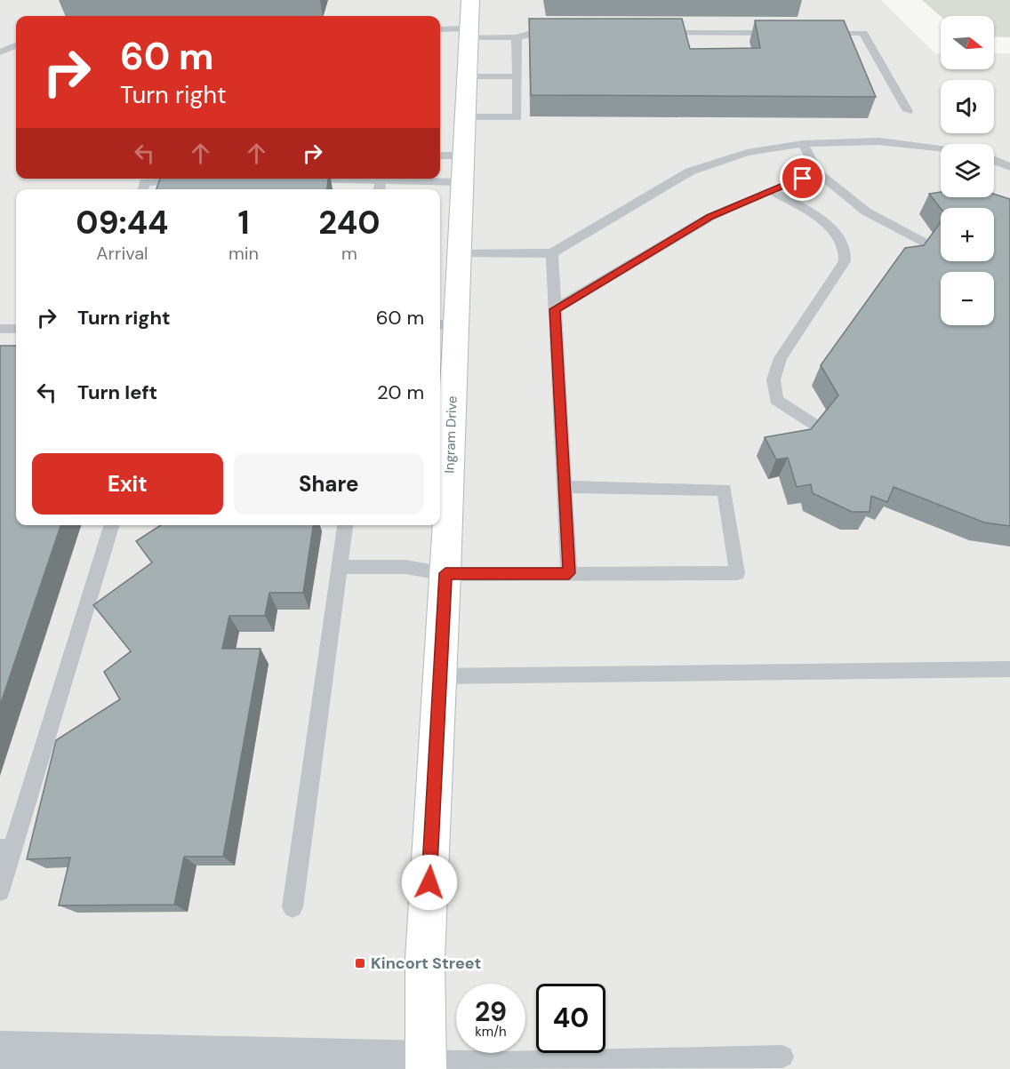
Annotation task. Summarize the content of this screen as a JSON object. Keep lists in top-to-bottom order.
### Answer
{
  "streets": {
    "street": ["Ingram Drive"]
  },
  "places": {
    "transit": ["Kincort Street"]
  },
  "north": "right",
  "page": {
    "map_buttons": ["+", "−"],
    "turn": ["60 m", "Turn right"],
    "eta": [
      "09:44",
      "Arrival",
      "1",
      "min",
      "240",
      "m"
    ],
    "list": [
      {
        "name": "Turn right",
        "value": "60 m"
      },
      {
        "name": "Turn left",
        "value": "20 m"
      }
    ],
    "buttons": ["Exit", "Share"],
    "speed": "29 km/h",
    "limit": "40"
  }
}
